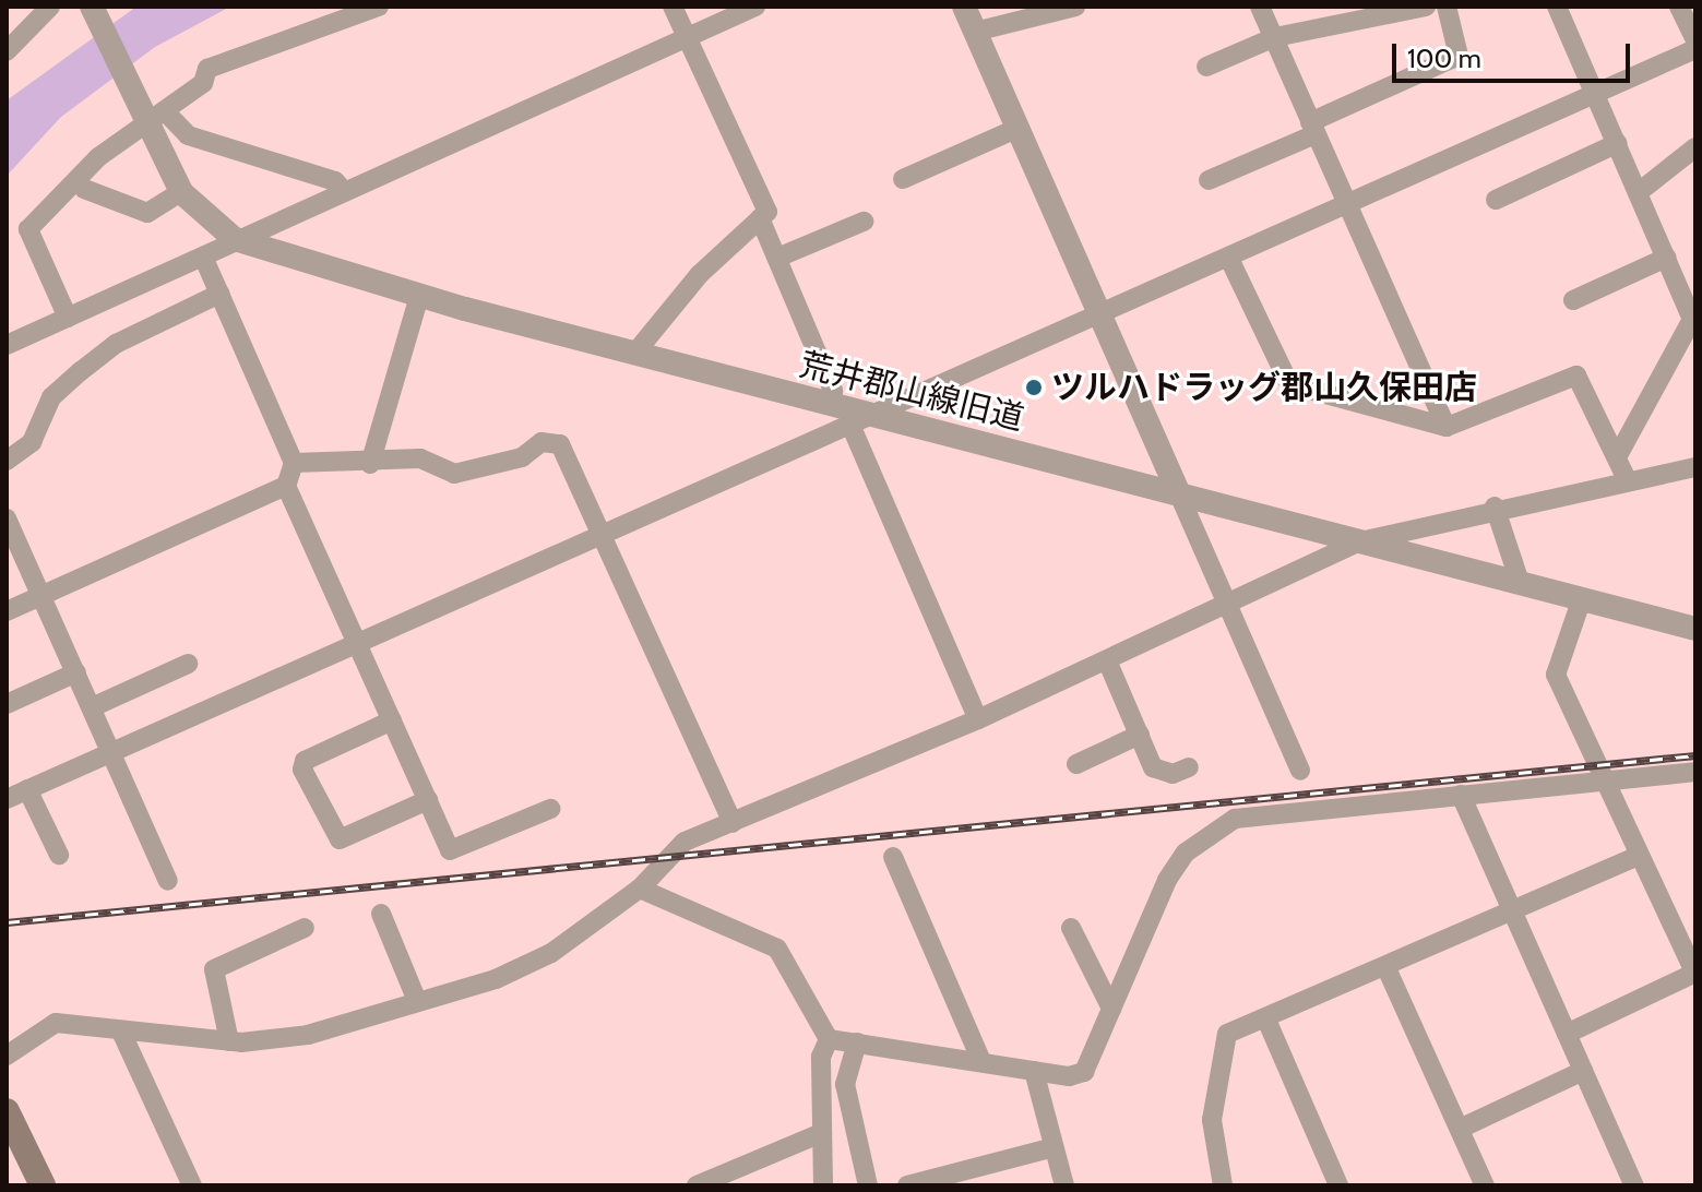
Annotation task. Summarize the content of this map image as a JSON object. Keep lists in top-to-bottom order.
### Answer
{
  "streets": {
    "street": ["荒井郡山線旧道"]
  },
  "places": ["ツルハドラッグ郡山久保田店"],
  "scale_bar": "100 m"
}
